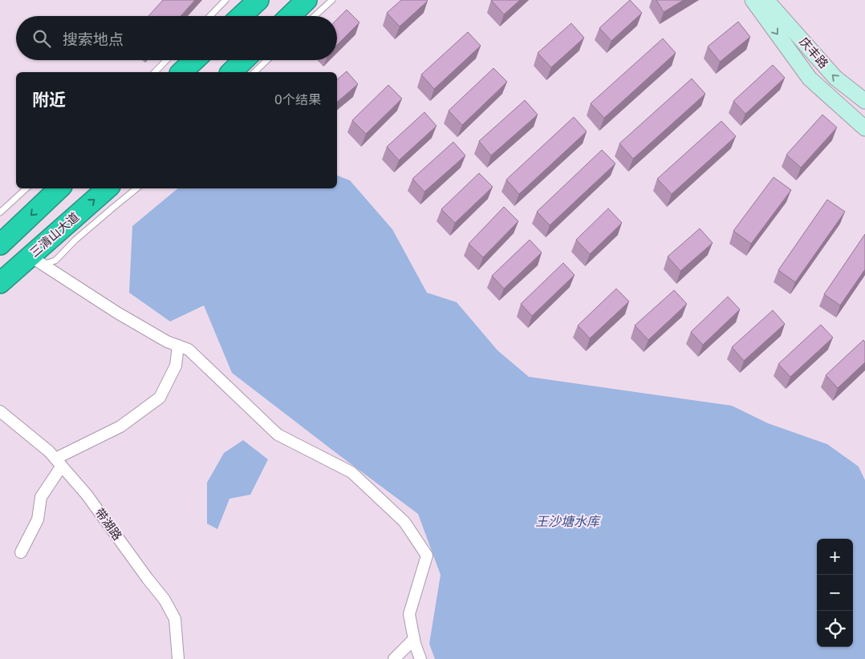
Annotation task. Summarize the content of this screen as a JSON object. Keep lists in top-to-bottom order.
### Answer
{
  "streets": {
    "highway": ["三清山大道"],
    "main road": ["庆丰路"],
    "street": ["带湖路"]
  },
  "water": ["王沙塘水库"],
  "page": {
    "search": "搜索地点",
    "heading": ["附近", "0个结果"],
    "map_buttons": ["+", "−"]
  }
}
